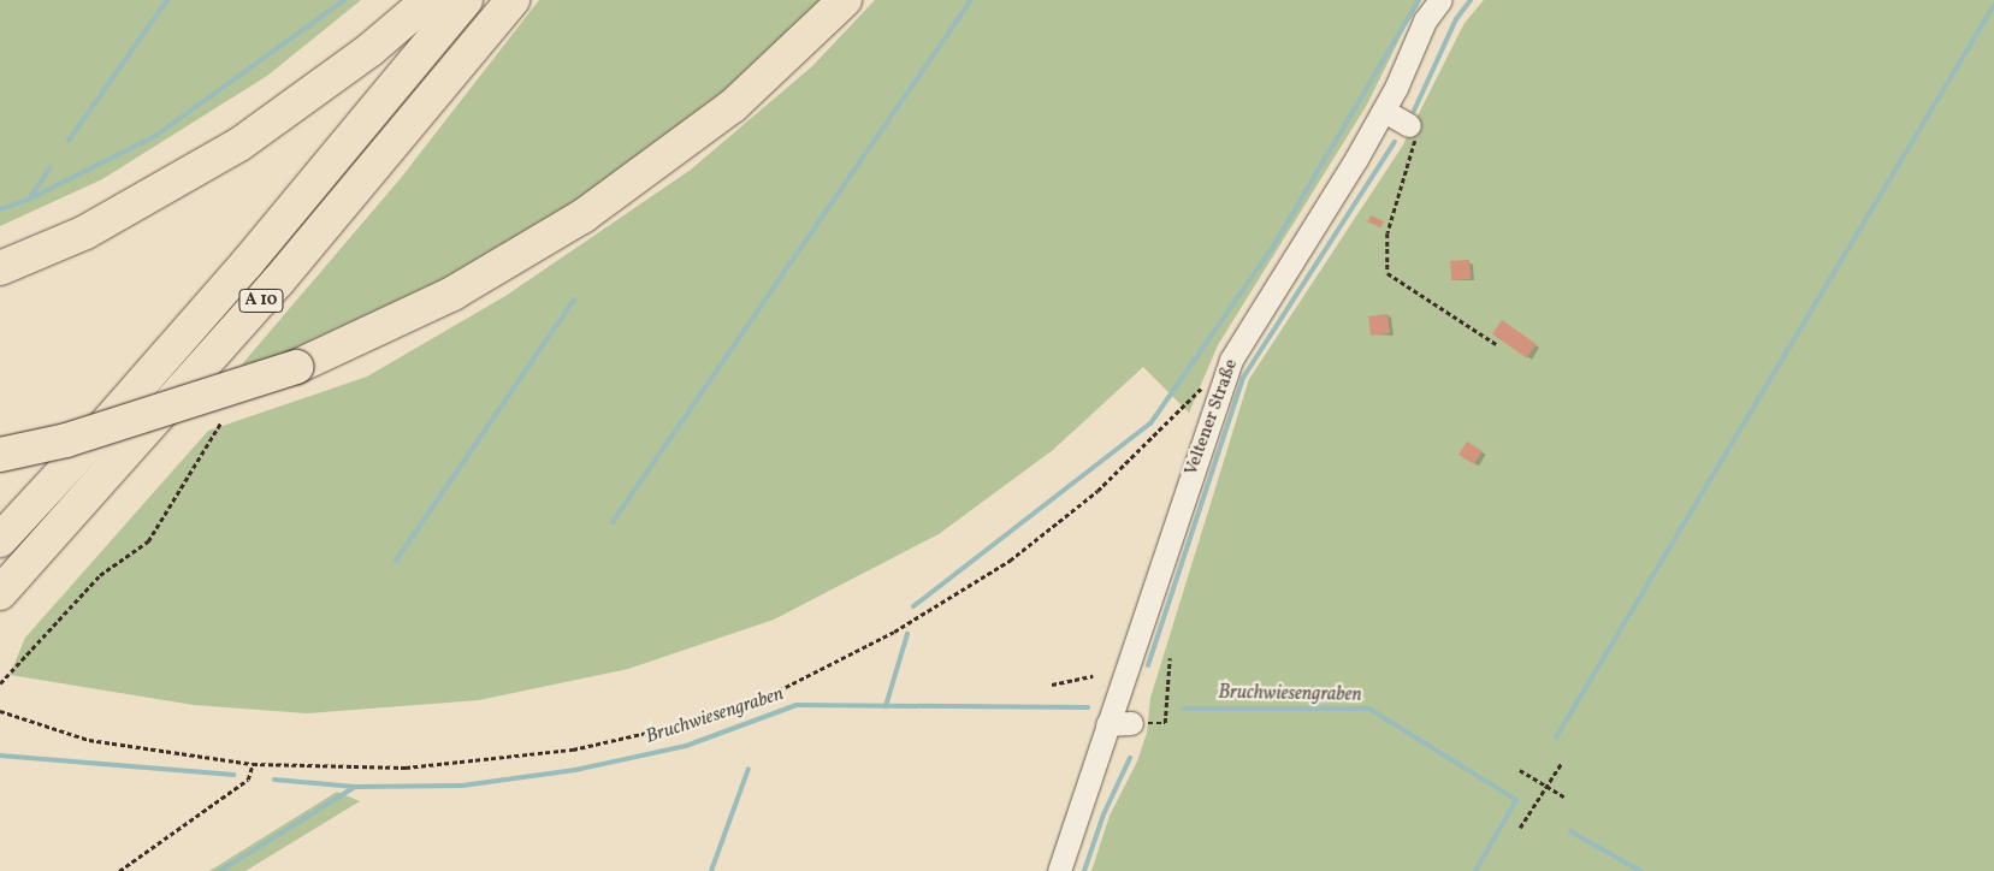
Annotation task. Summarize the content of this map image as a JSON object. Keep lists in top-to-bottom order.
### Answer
{
  "streets": {
    "highway": ["A 10"],
    "street": ["Veltener Straße"]
  },
  "water": ["Bruchwiesengraben"]
}
